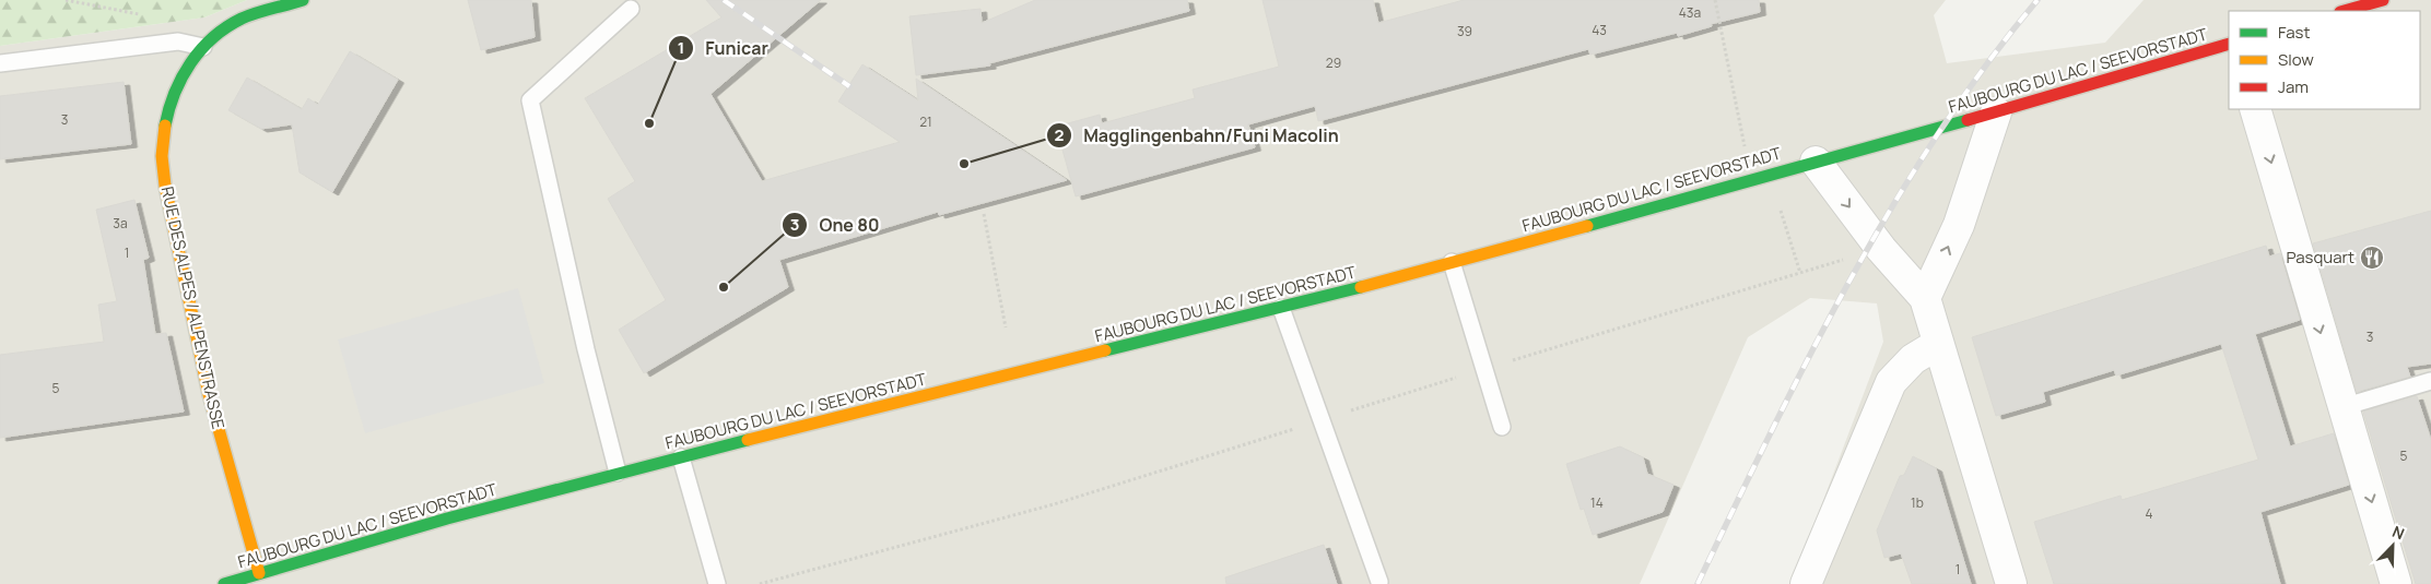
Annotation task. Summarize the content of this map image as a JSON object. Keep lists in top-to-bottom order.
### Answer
{
  "streets": {
    "main road": ["FAUBOURG DU LAC / SEEVORSTADT", "RUE DES ALPES / ALPENSTRASSE"]
  },
  "crossings": [
    ["FAUBOURG DU LAC / SEEVORSTADT", "RUE DES ALPES / ALPENSTRASSE"]
  ],
  "places": {
    "other": ["Funicar", "Magglingenbahn/Funi Macolin", "One 80"],
    "restaurant": ["Pasquart"]
  },
  "house_numbers": [
    "43a",
    "43",
    "39",
    "29",
    "3",
    "21",
    "3a",
    "1",
    "3",
    "5",
    "5",
    "14",
    "1b",
    "4",
    "1"
  ],
  "legend": ["Fast", "Slow", "Jam"],
  "north": "top right"
}
